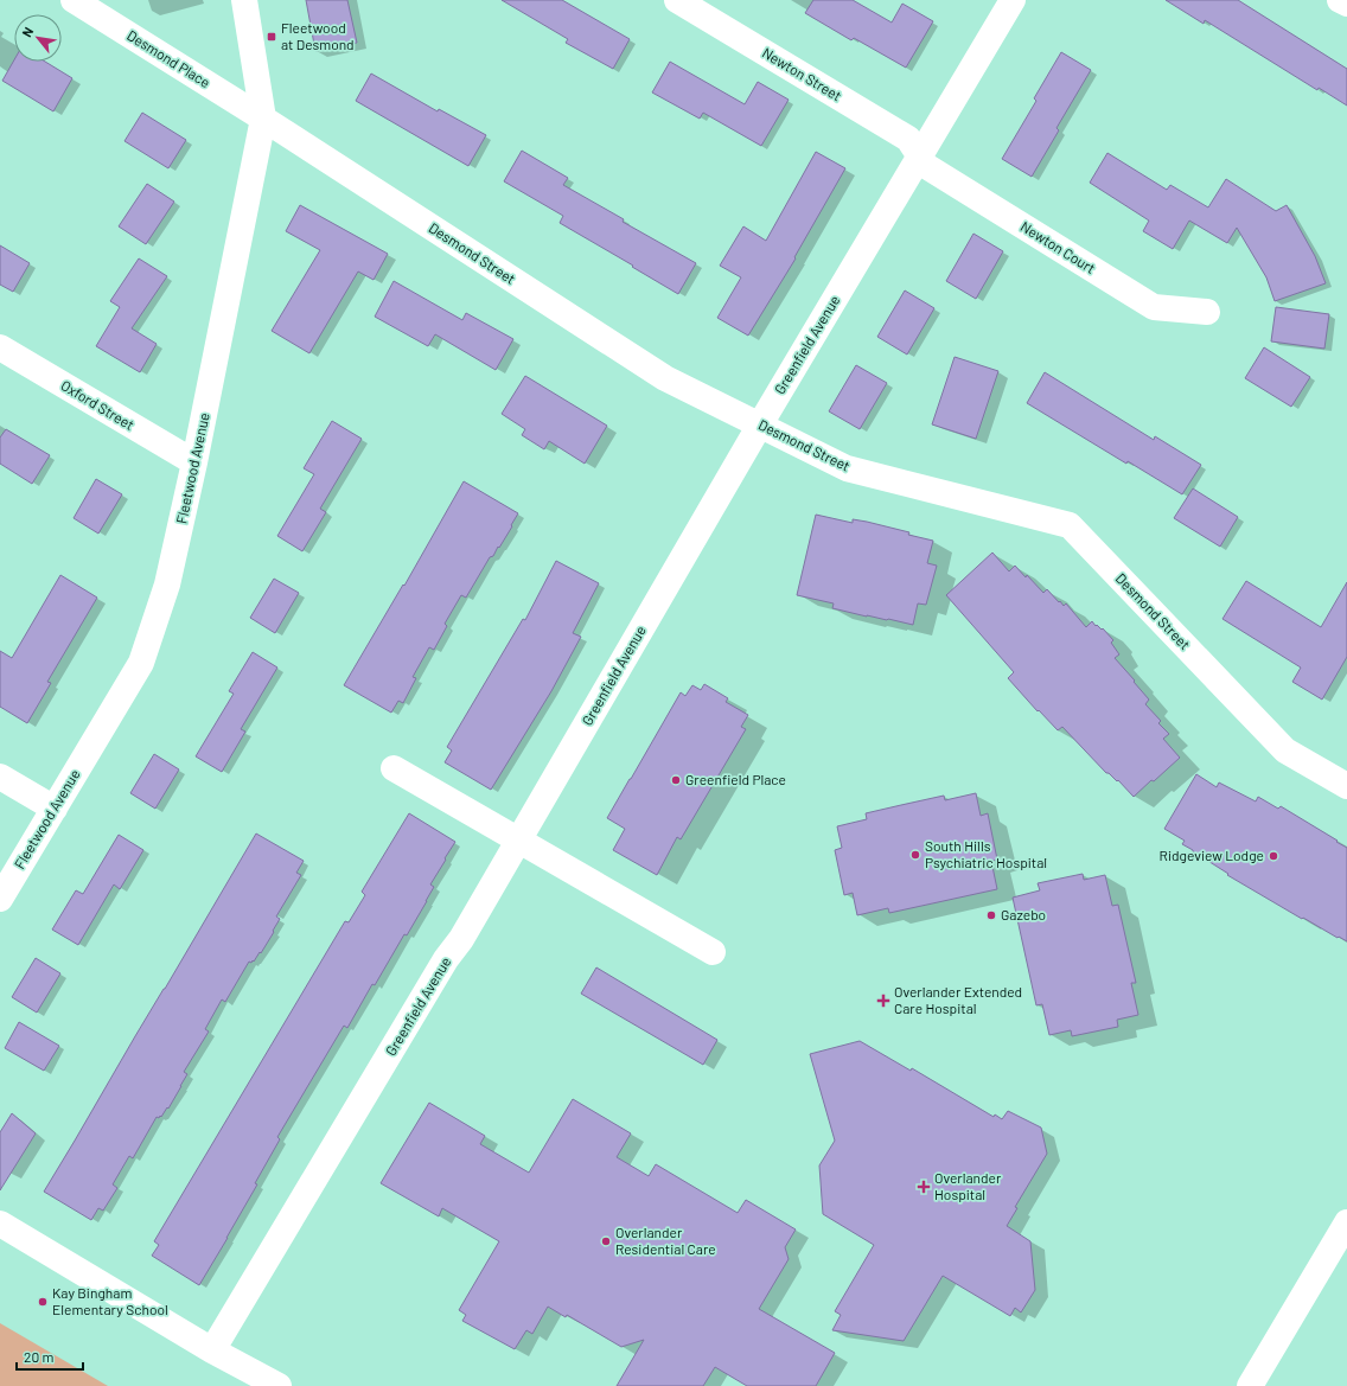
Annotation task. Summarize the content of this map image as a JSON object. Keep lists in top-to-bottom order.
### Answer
{
  "streets": {
    "street": [
      "Desmond Place",
      "Newton Street",
      "Newton Court",
      "Desmond Street",
      "Greenfield Avenue",
      "Oxford Street",
      "Fleetwood Avenue"
    ]
  },
  "crossings": [
    ["Desmond Place", "Desmond Street"],
    ["Desmond Place", "Fleetwood Avenue"],
    ["Newton Street", "Newton Court"],
    ["Newton Street", "Greenfield Avenue"],
    ["Newton Court", "Greenfield Avenue"],
    ["Desmond Street", "Greenfield Avenue"],
    ["Desmond Street", "Fleetwood Avenue"],
    ["Oxford Street", "Fleetwood Avenue"]
  ],
  "places": {
    "transit": ["Fleetwood at Desmond"],
    "other": [
      "Greenfield Place",
      "South Hills Psychiatric Hospital",
      "Ridgeview Lodge",
      "Gazebo",
      "Overlander Residential Care",
      "Kay Bingham Elementary School"
    ],
    "health": ["Overlander Extended Care Hospital", "Overlander Hospital"]
  },
  "scale_bar": "20 m",
  "north": "top left"
}
